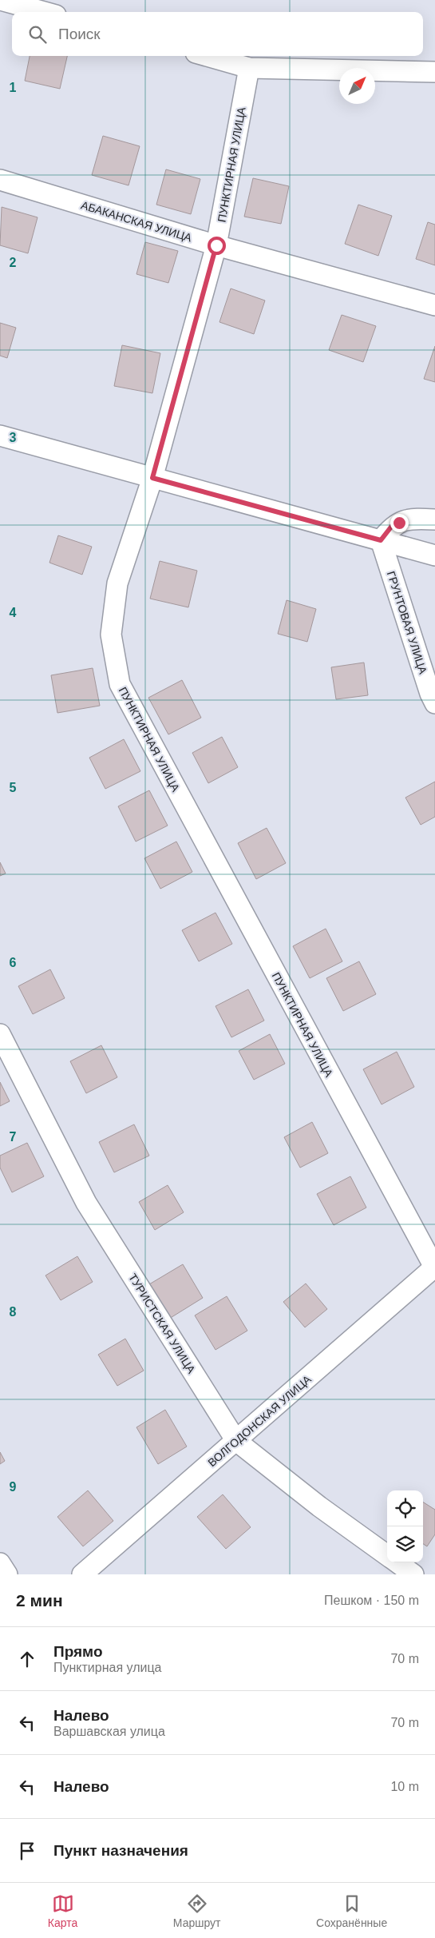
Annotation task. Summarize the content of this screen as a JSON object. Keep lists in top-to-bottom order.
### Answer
{
  "streets": {
    "street": [
      "ПУНКТИРНАЯ УЛИЦА",
      "АБАКАНСКАЯ УЛИЦА",
      "ГРУНТОВАЯ УЛИЦА",
      "ТУРИСТСКАЯ УЛИЦА",
      "ВОЛГОДОНСКАЯ УЛИЦА"
    ]
  },
  "crossings": [
    ["ПУНКТИРНАЯ УЛИЦА", "АБАКАНСКАЯ УЛИЦА"],
    ["ПУНКТИРНАЯ УЛИЦА", "ВОЛГОДОНСКАЯ УЛИЦА"],
    ["ТУРИСТСКАЯ УЛИЦА", "ВОЛГОДОНСКАЯ УЛИЦА"]
  ],
  "north": "top right",
  "page": {
    "search": "Поиск",
    "heading": ["2 мин", "Пешком · 150 m"],
    "list": [
      ["Прямо", "Пунктирная улица", "70 m"],
      ["Налево", "Варшавская улица", "70 m"],
      ["Налево", "10 m"],
      "Пункт назначения"
    ],
    "nav": ["Карта", "Маршрут", "Сохранённые"]
  },
  "grid": {
    "rows": [
      "1",
      "2",
      "3",
      "4",
      "5",
      "6",
      "7",
      "8",
      "9"
    ]
  }
}
